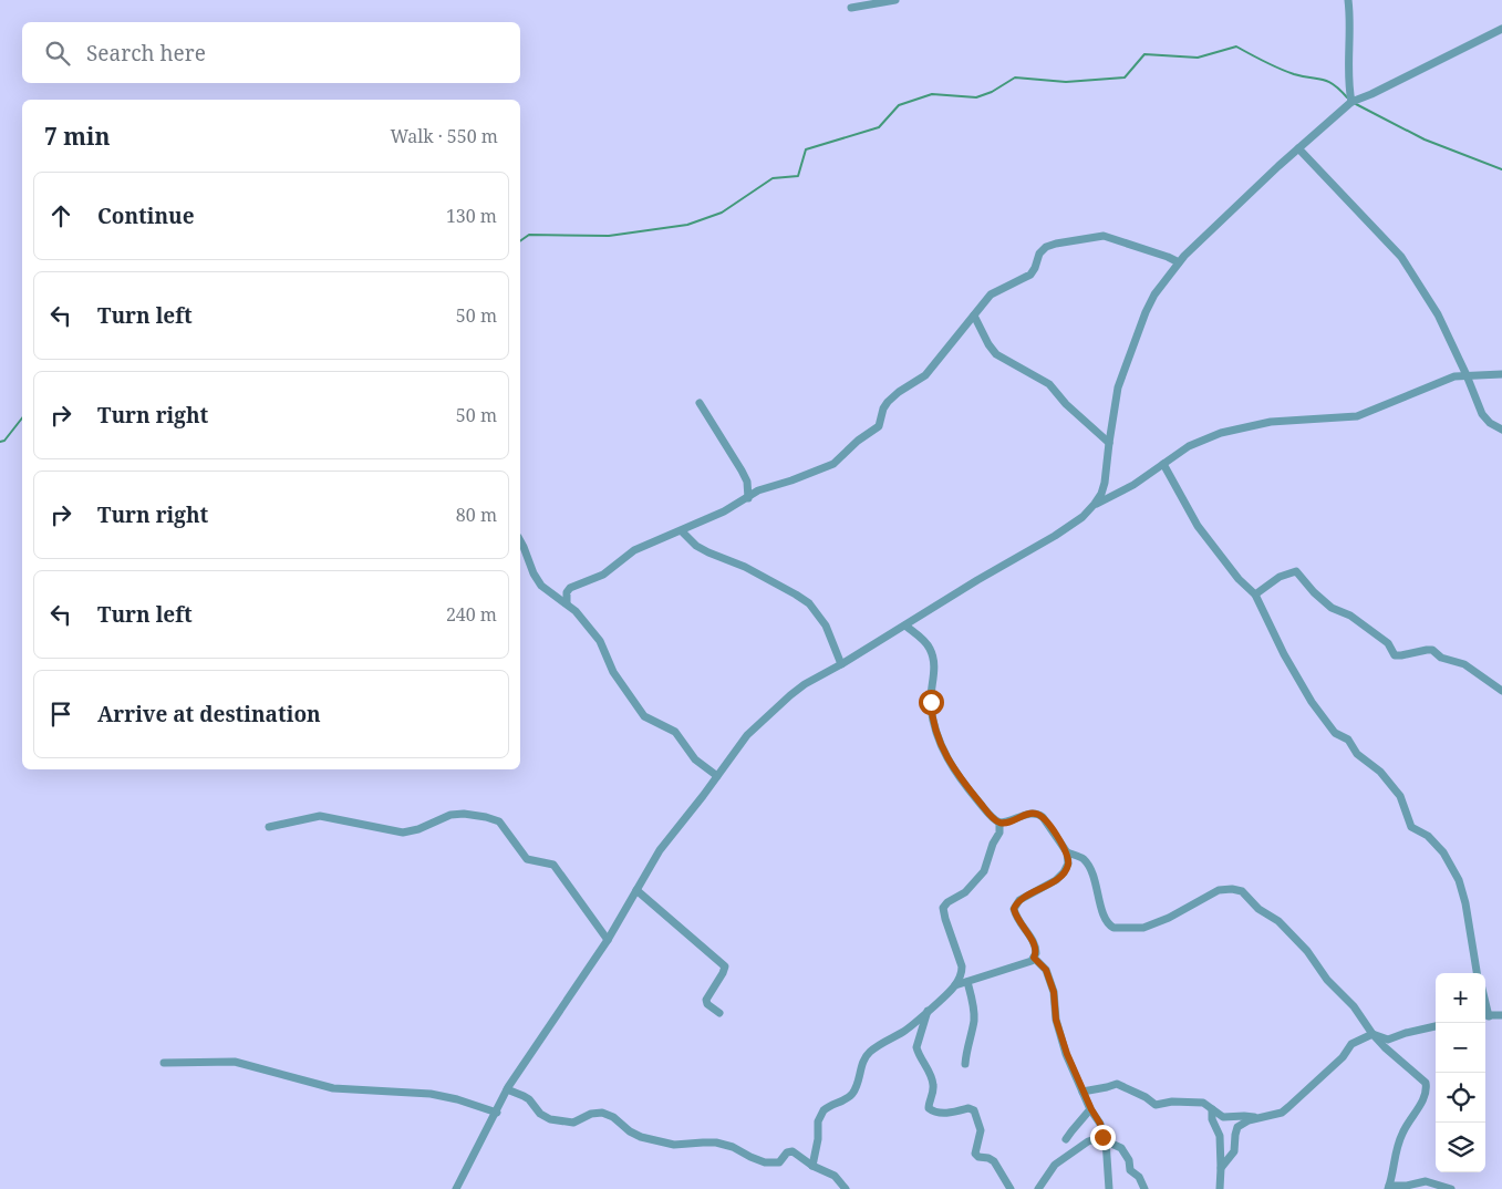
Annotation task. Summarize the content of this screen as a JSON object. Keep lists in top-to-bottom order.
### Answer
{
  "page": {
    "search": "Search here",
    "heading": ["7 min", "Walk · 550 m"],
    "list": [
      ["Continue", "130 m"],
      ["Turn left", "50 m"],
      ["Turn right", "50 m"],
      ["Turn right", "80 m"],
      ["Turn left", "240 m"],
      "Arrive at destination"
    ],
    "map_buttons": ["+", "−"]
  }
}
